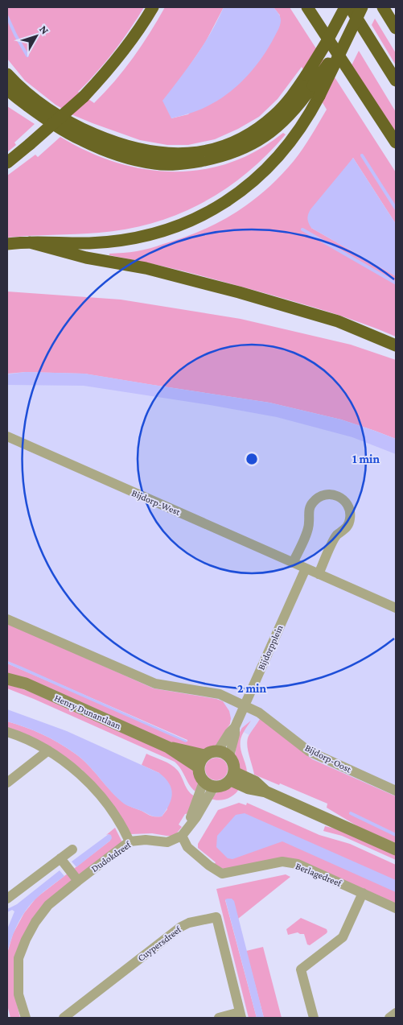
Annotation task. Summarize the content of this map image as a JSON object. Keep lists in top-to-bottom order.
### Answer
{
  "streets": {
    "main road": ["Henry Dunantlaan"],
    "street": [
      "Bijdorp-West",
      "Bijdorpplein",
      "Bijdorp-Oost",
      "Dudokdreef",
      "Berlagedreef",
      "Cuypersdreef"
    ]
  },
  "crossings": [
    ["Bijdorp-West", "Bijdorpplein"],
    ["Bijdorpplein", "Bijdorp-Oost"],
    ["Dudokdreef", "Berlagedreef"]
  ],
  "north": "top right",
  "rings": ["1 min", "2 min"]
}
